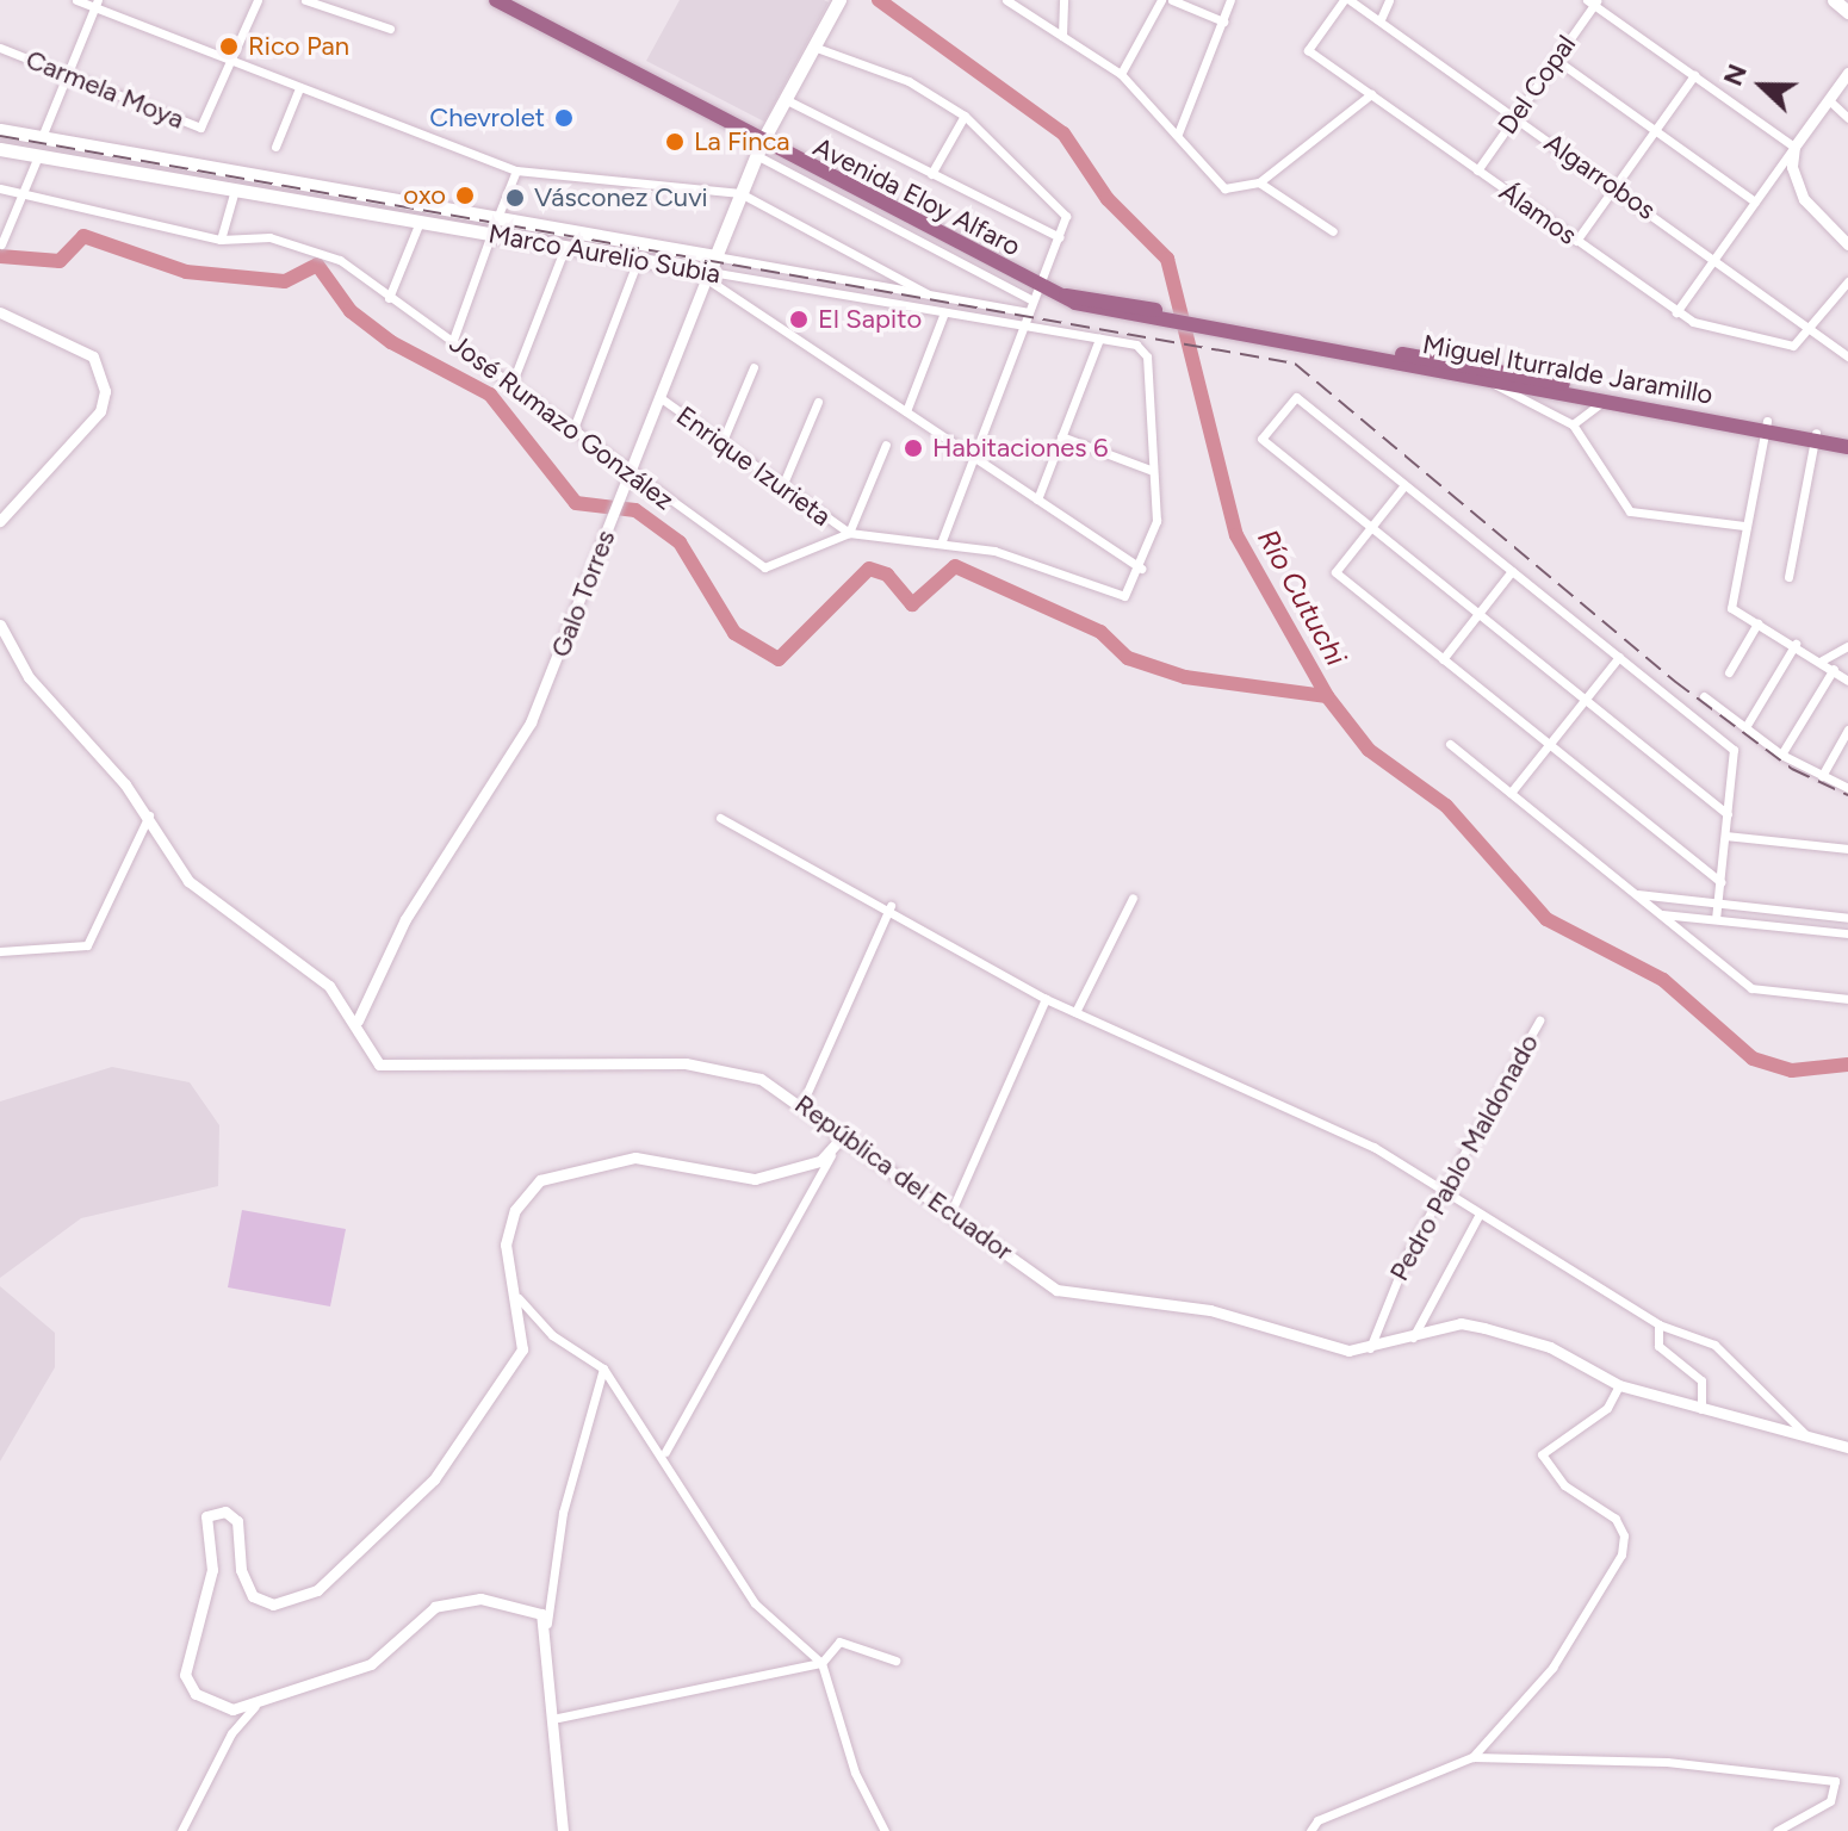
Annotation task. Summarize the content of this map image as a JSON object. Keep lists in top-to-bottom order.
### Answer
{
  "streets": {
    "main road": [
      "Avenida Eloy Alfaro",
      "Marco Aurelio Subia",
      "Miguel Iturralde Jaramillo",
      "Galo Torres"
    ],
    "street": [
      "Del Copal",
      "Carmela Moya",
      "Algarrobos",
      "Álamos",
      "José Rumazo González",
      "Enrique Izurieta",
      "Pedro Pablo Maldonado",
      "República del Ecuador"
    ]
  },
  "crossings": [
    ["Del Copal", "Algarrobos"],
    ["Del Copal", "Álamos"],
    ["Algarrobos", "Álamos"],
    ["Avenida Eloy Alfaro", "Miguel Iturralde Jaramillo"],
    ["Avenida Eloy Alfaro", "Galo Torres"],
    ["Marco Aurelio Subia", "Galo Torres"],
    ["José Rumazo González", "Enrique Izurieta"],
    ["José Rumazo González", "Galo Torres"],
    ["Enrique Izurieta", "Galo Torres"],
    ["Galo Torres", "República del Ecuador"],
    ["Pedro Pablo Maldonado", "República del Ecuador"]
  ],
  "water": ["Río Cutuchi"],
  "places": [
    "Rico Pan",
    "Chevrolet",
    "La Finca",
    "oxo",
    "Vásconez Cuvi",
    "El Sapito",
    "Habitaciones 6"
  ],
  "north": "left"
}
